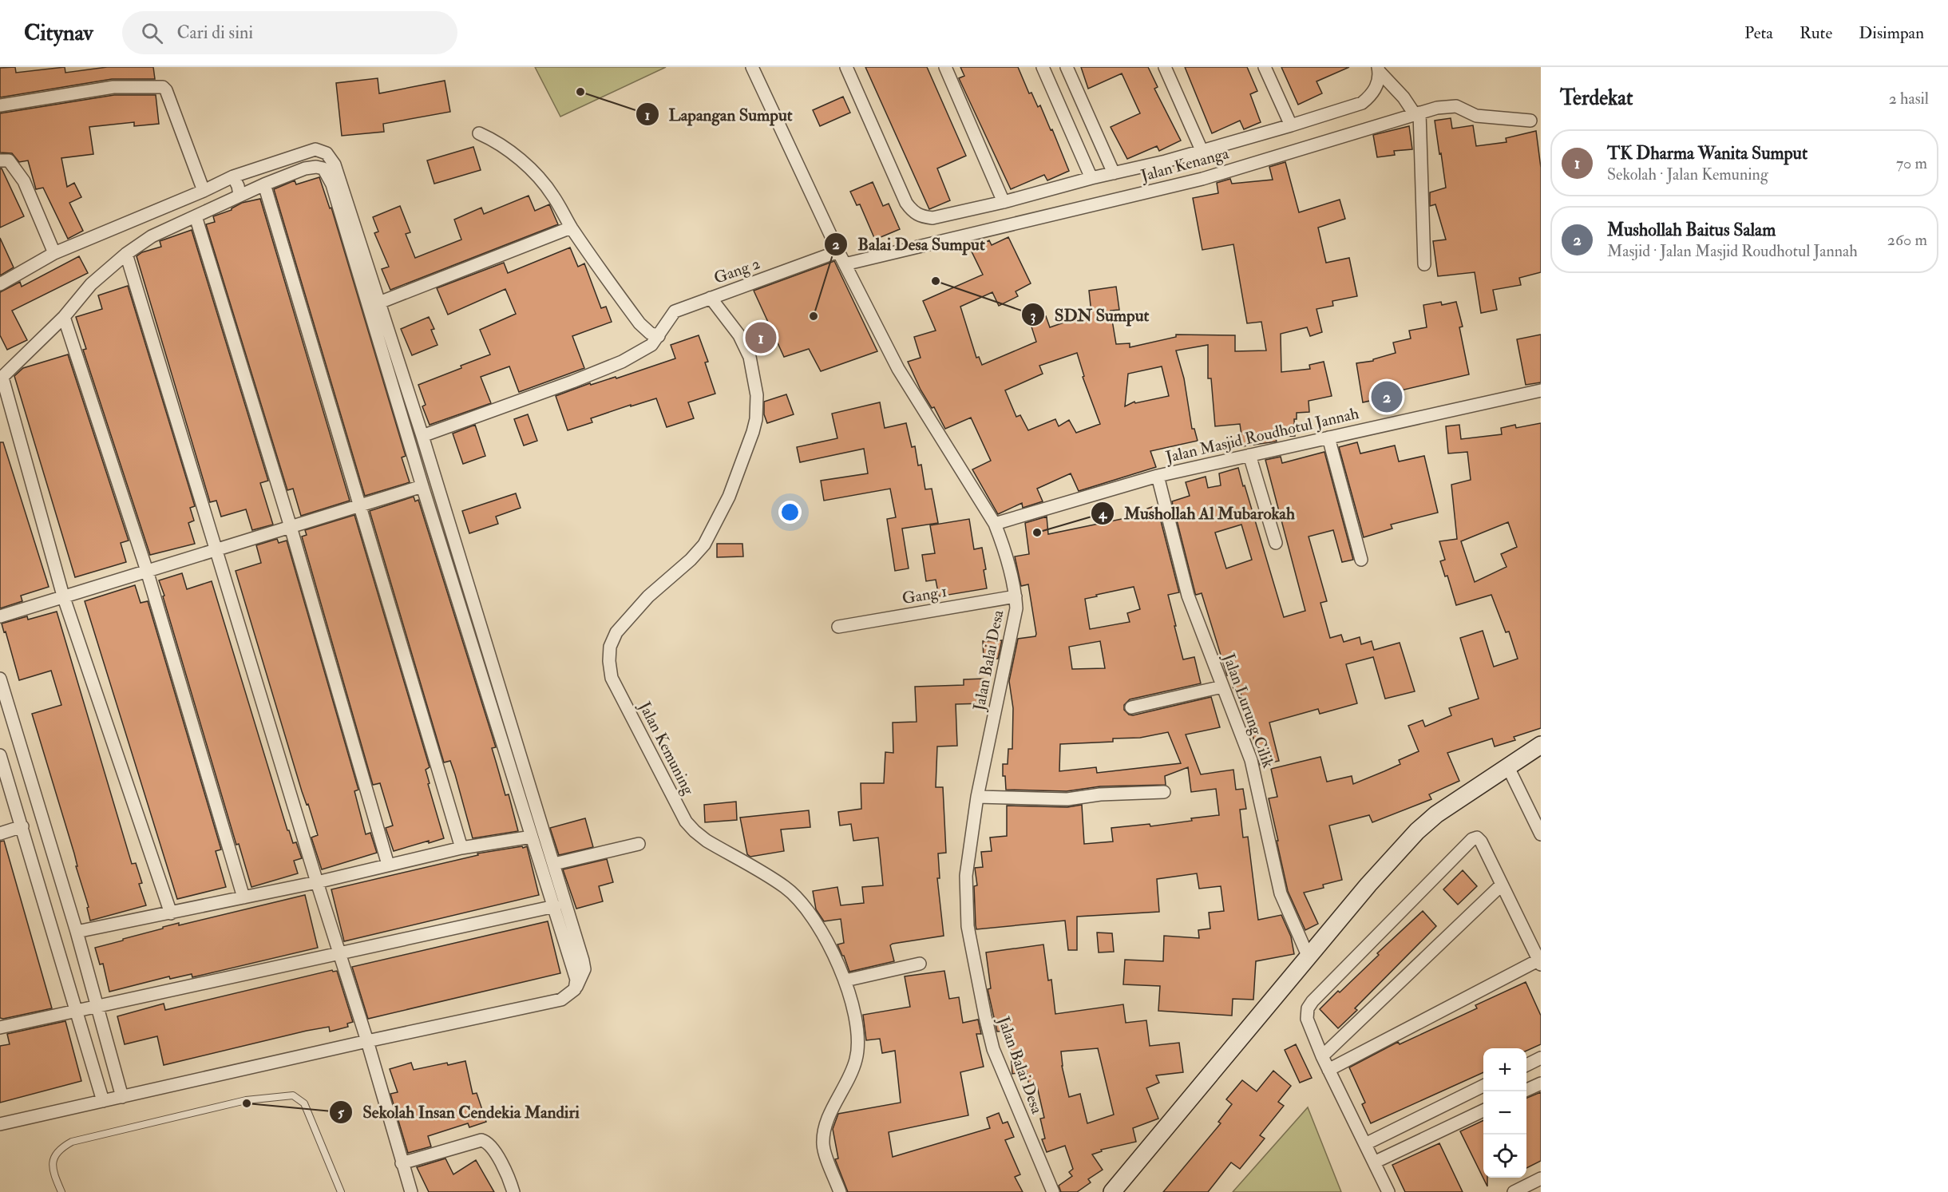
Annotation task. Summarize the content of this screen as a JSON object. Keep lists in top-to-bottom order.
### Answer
{
  "streets": {
    "street": [
      "Jalan Kenanga",
      "Gang 2",
      "Jalan Masjid Roudhotul Jannah",
      "Gang 1",
      "Jalan Balai Desa",
      "Jalan Lurung Cilik",
      "Jalan Kemuning"
    ]
  },
  "crossings": [
    ["Jalan Kenanga", "Jalan Balai Desa"],
    ["Gang 2", "Jalan Balai Desa"],
    ["Gang 2", "Jalan Kemuning"],
    ["Jalan Masjid Roudhotul Jannah", "Jalan Balai Desa"],
    ["Jalan Masjid Roudhotul Jannah", "Jalan Lurung Cilik"],
    ["Gang 1", "Jalan Balai Desa"]
  ],
  "places": [
    "Lapangan Sumput",
    "SDN Sumput",
    "Balai Desa Sumput",
    "Mushollah Al Mubarokah",
    "Sekolah Insan Cendekia Mandiri"
  ],
  "page": {
    "header": "Citynav",
    "search": "Cari di sini",
    "nav": ["Peta", "Rute", "Disimpan"],
    "heading": ["Terdekat", "2 hasil"],
    "list": [
      {
        "mark": "1",
        "name": "TK Dharma Wanita Sumput",
        "note": "Sekolah · Jalan Kemuning",
        "value": "70 m"
      },
      {
        "mark": "2",
        "name": "Mushollah Baitus Salam",
        "note": "Masjid · Jalan Masjid Roudhotul Jannah",
        "value": "260 m"
      }
    ],
    "pins": ["1", "2"],
    "map_buttons": ["+", "−"]
  }
}
